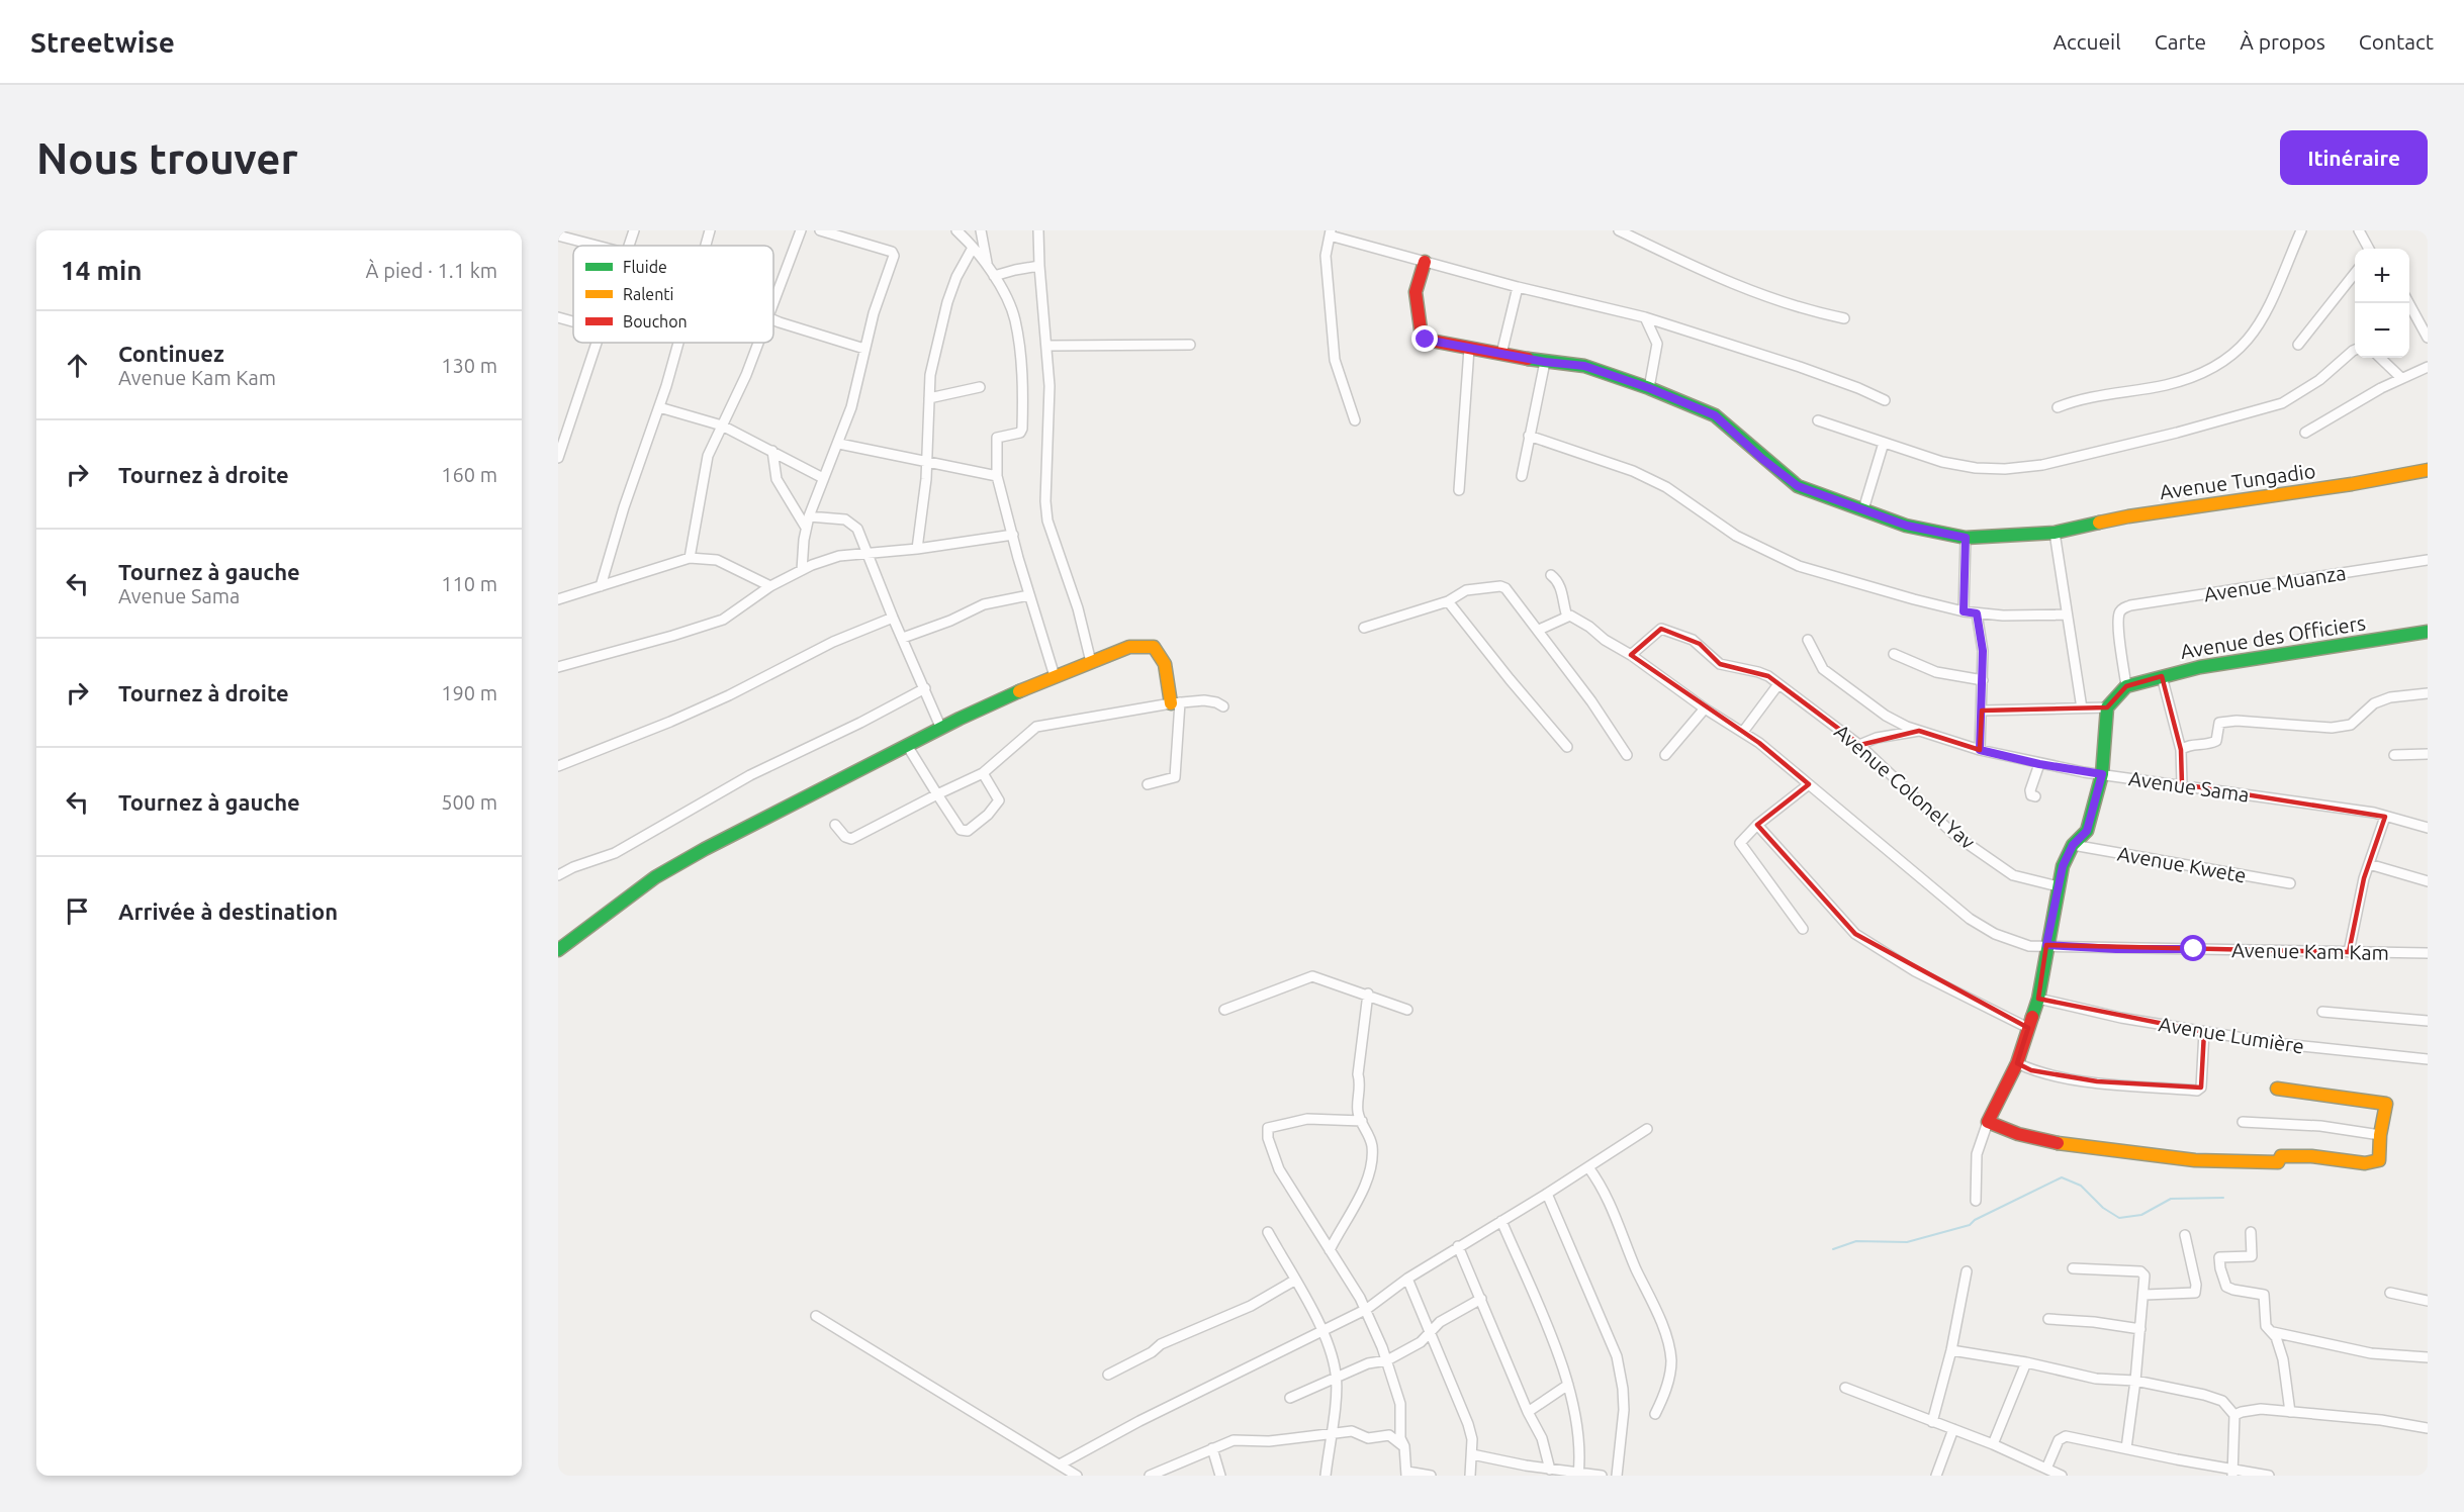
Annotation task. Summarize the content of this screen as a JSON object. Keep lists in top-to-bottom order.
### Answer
{
  "streets": {
    "street": [
      "Avenue Tungadio",
      "Avenue Muanza",
      "Avenue des Officiers",
      "Avenue Colonel Yav",
      "Avenue Sama",
      "Avenue Kwete",
      "Avenue Kam Kam",
      "Avenue Lumière"
    ]
  },
  "crossings": [
    ["Avenue Muanza", "Avenue des Officiers"],
    ["Avenue Colonel Yav", "Avenue Kam Kam"]
  ],
  "legend": ["Fluide", "Ralenti", "Bouchon"],
  "page": {
    "header": "Streetwise",
    "nav": [
      "Accueil",
      "Carte",
      "À propos",
      "Contact"
    ],
    "buttons": "Itinéraire",
    "title": "Nous trouver",
    "heading": ["14 min", "À pied · 1.1 km"],
    "map_buttons": ["+", "−"],
    "list": [
      ["Continuez", "Avenue Kam Kam", "130 m"],
      ["Tournez à droite", "160 m"],
      ["Tournez à gauche", "Avenue Sama", "110 m"],
      ["Tournez à droite", "190 m"],
      ["Tournez à gauche", "500 m"],
      "Arrivée à destination"
    ]
  }
}
